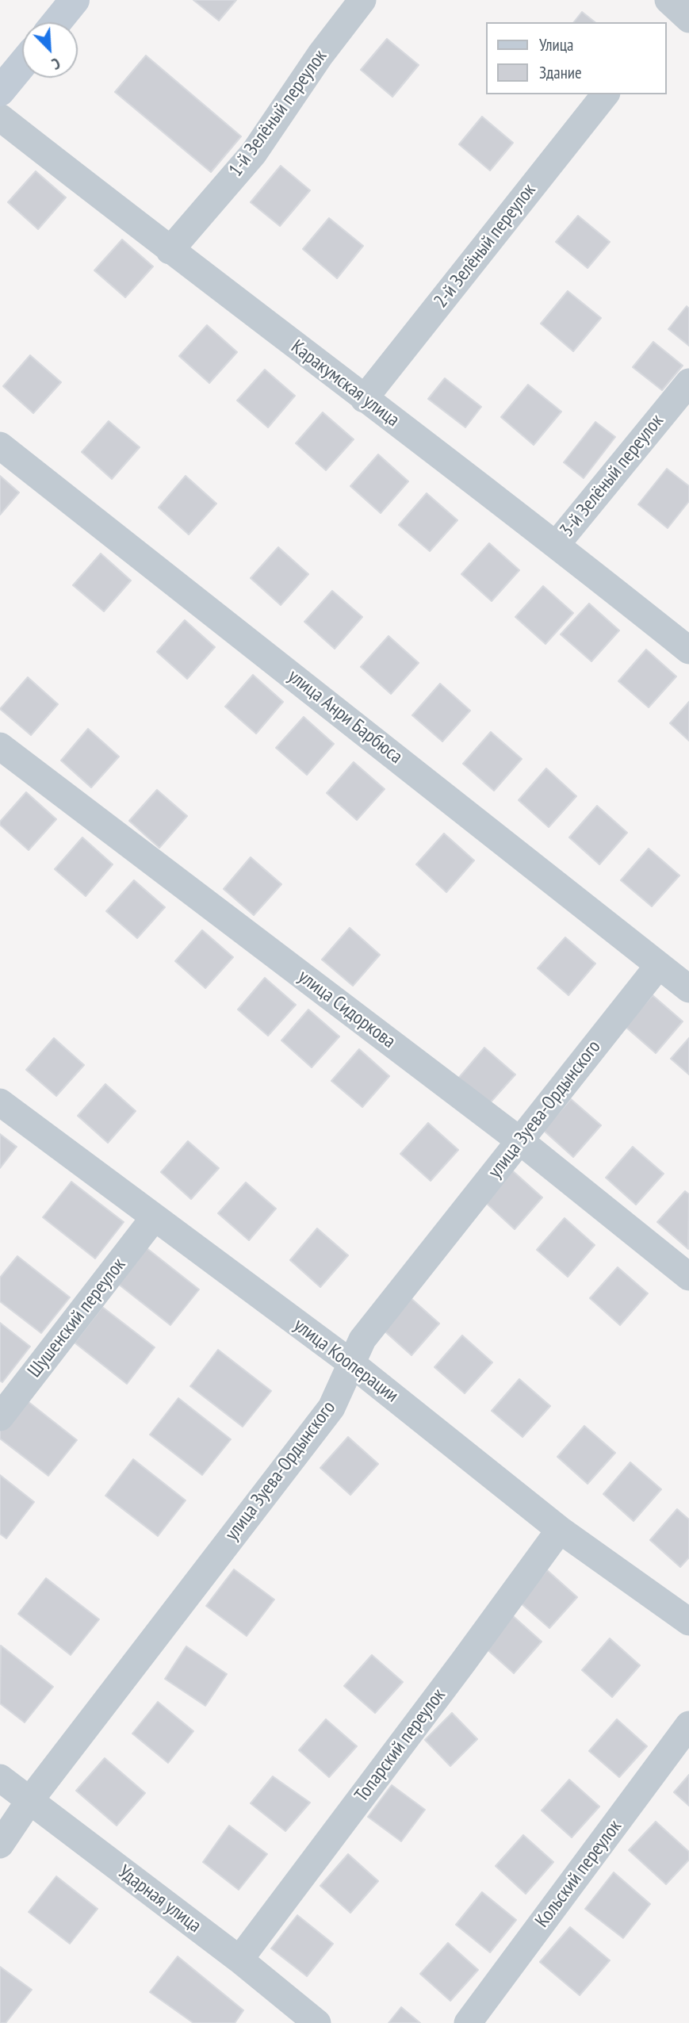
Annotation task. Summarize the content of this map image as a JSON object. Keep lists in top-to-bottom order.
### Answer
{
  "streets": {
    "street": [
      "1-й Зелёный переулок",
      "2-й Зелёный переулок",
      "Каракумская улица",
      "3-й Зелёный переулок",
      "улица Анри Барбюса",
      "улица Сидоркова",
      "улица Зуева-Ордынского",
      "Шушенский переулок",
      "улица Кооперации",
      "Топарский переулок",
      "Кольский переулок",
      "Ударная улица"
    ]
  },
  "crossings": [
    ["1-й Зелёный переулок", "Каракумская улица"],
    ["2-й Зелёный переулок", "Каракумская улица"],
    ["Каракумская улица", "3-й Зелёный переулок"],
    ["улица Анри Барбюса", "улица Зуева-Ордынского"],
    ["улица Сидоркова", "улица Зуева-Ордынского"],
    ["улица Зуева-Ордынского", "улица Кооперации"],
    ["улица Зуева-Ордынского", "Ударная улица"],
    ["Шушенский переулок", "улица Кооперации"],
    ["улица Кооперации", "Топарский переулок"],
    ["Топарский переулок", "Ударная улица"]
  ],
  "legend": ["Улица", "Здание"],
  "north": "bottom right"
}
